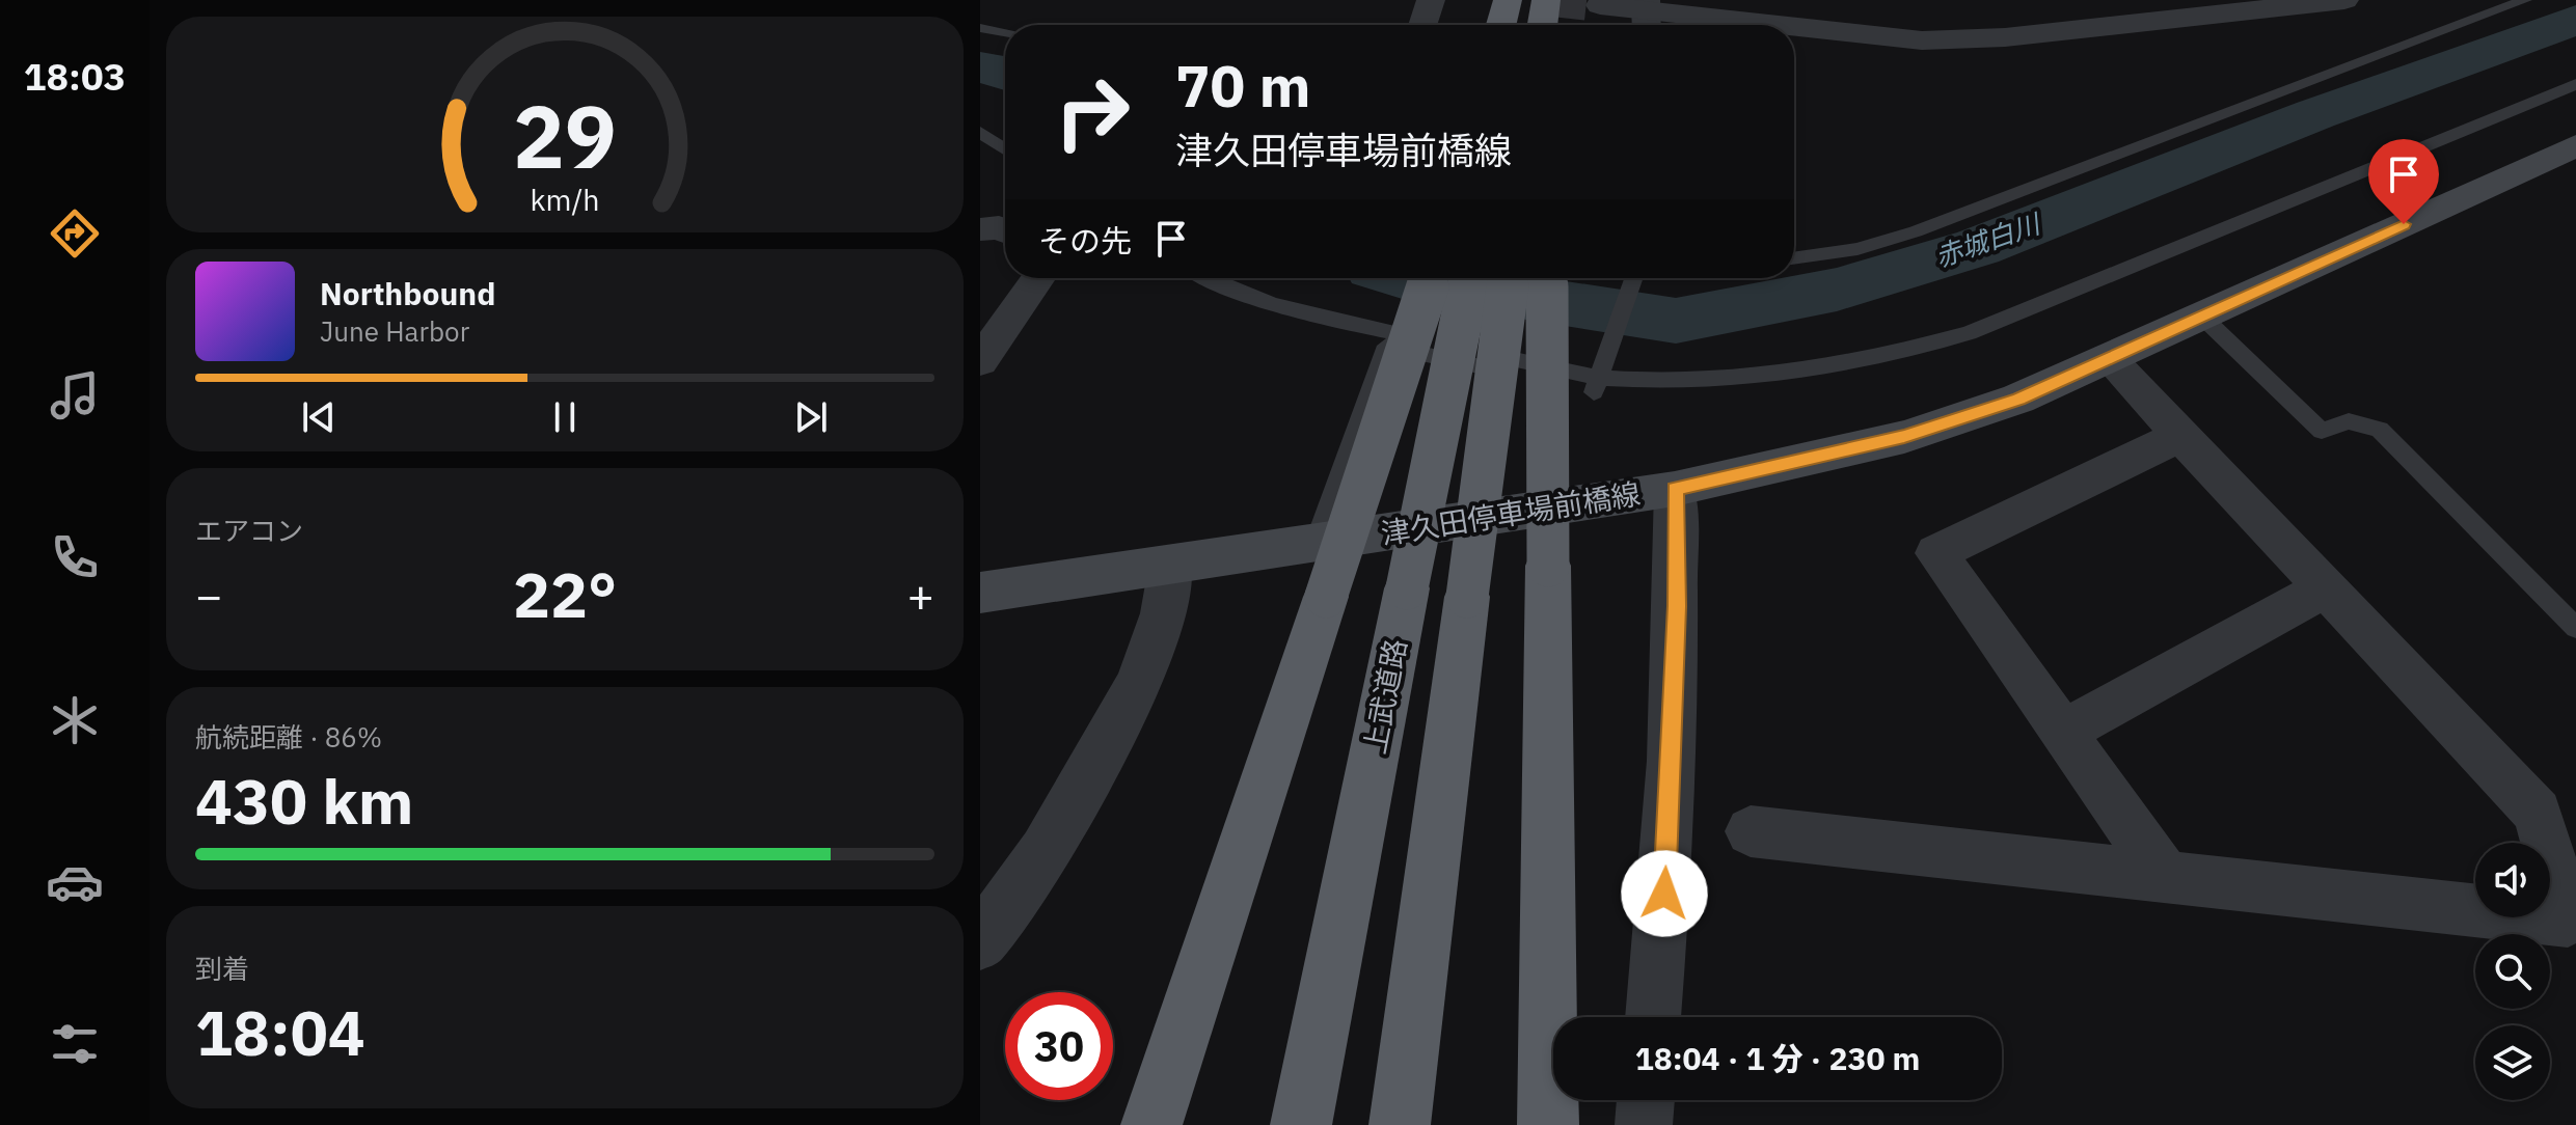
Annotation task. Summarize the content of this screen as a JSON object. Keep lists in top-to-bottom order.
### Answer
{
  "streets": {
    "highway": ["上武道路"],
    "main road": ["津久田停車場前橋線"]
  },
  "water": ["赤城白川"],
  "page": {
    "tabs": "18:03",
    "turn": ["70 m", "津久田停車場前橋線"],
    "then": "その先",
    "song": ["Northbound", "June Harbor"],
    "tile": [
      "エアコン",
      ["航続距離 · 86%", "430 km"],
      ["到着", "18:04"]
    ],
    "heat": ["−", "22°", "+"],
    "limit": "30",
    "trip": "18:04 · 1 分 · 230 m",
    "gauge": ["29", "km/h"]
  }
}
